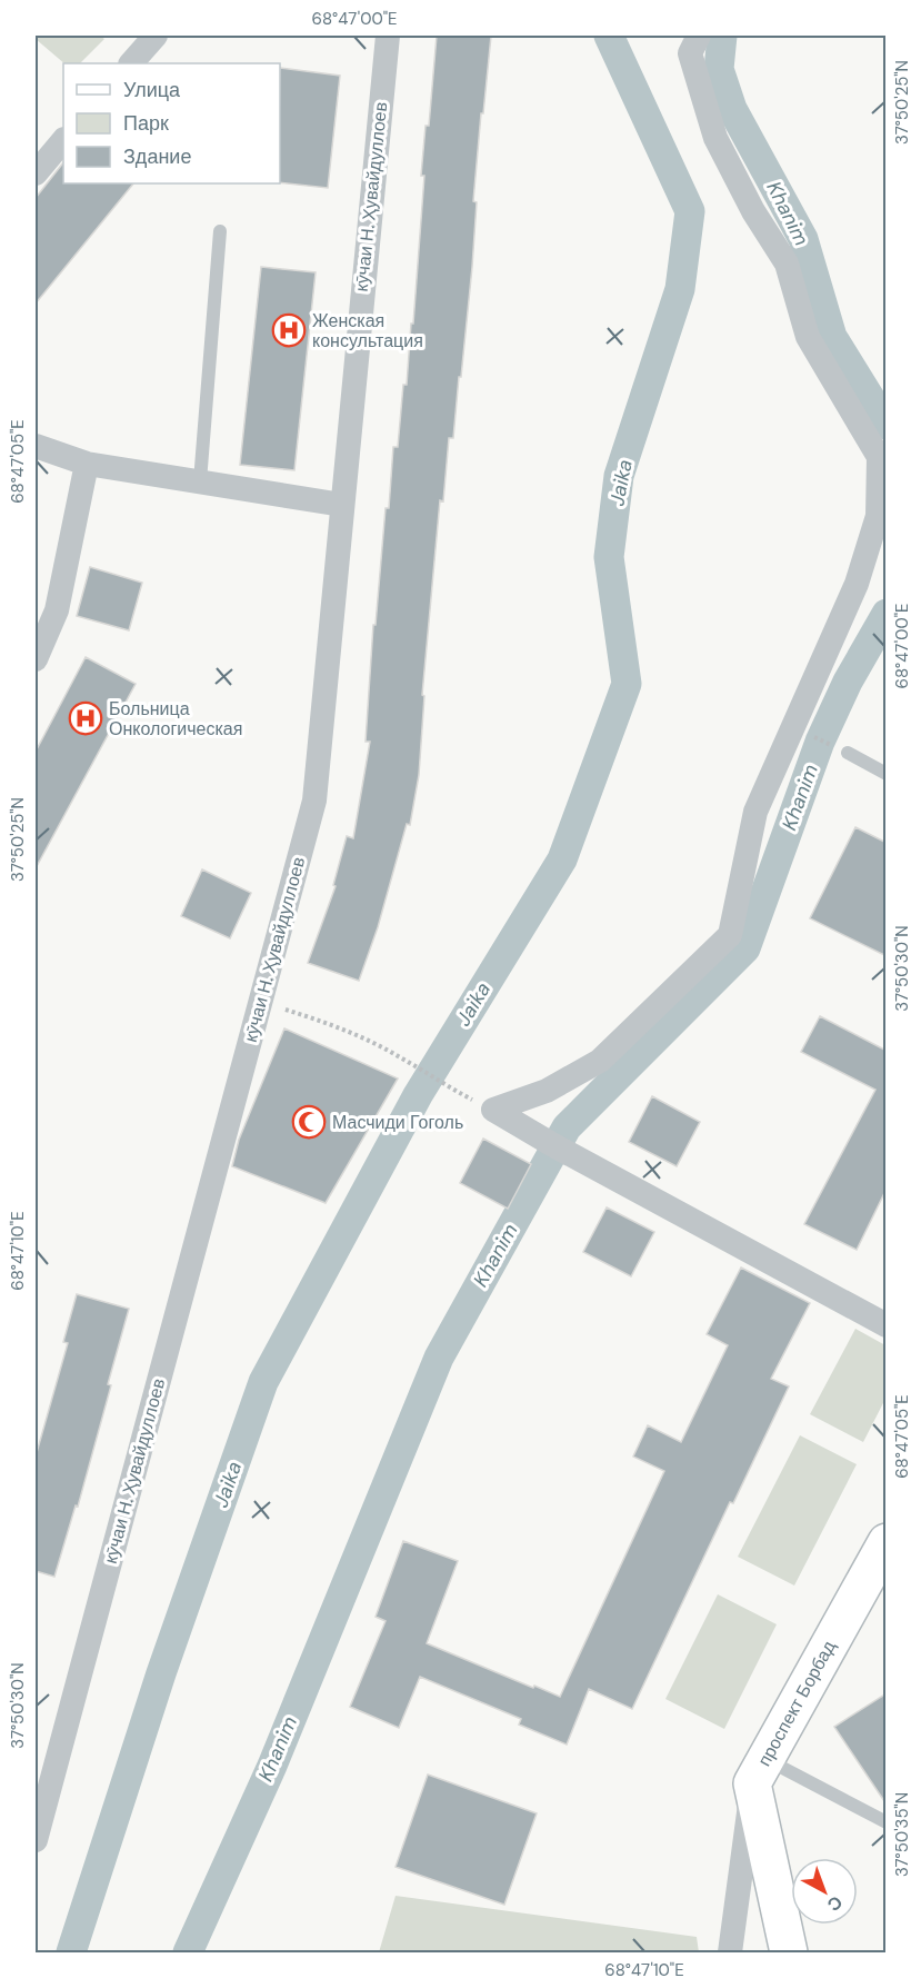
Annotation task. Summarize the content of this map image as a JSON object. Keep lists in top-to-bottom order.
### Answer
{
  "streets": {
    "street": ["кӯчаи Н. Ҳувайдуллоев", "проспект Борбад"]
  },
  "water": ["Khanim", "Jaika"],
  "places": {
    "hospital": ["Женская консультация", "Больница Онкологическая"],
    "mosque": ["Масчиди Гоголь"]
  },
  "legend": ["Улица", "Парк", "Здание"],
  "north": "bottom right",
  "coordinates": [
    "68°47'00\"E",
    "37°50'25\"N",
    "68°47'05\"E",
    "37°50'30\"N",
    "68°47'10\"E",
    "37°50'35\"N"
  ]
}
